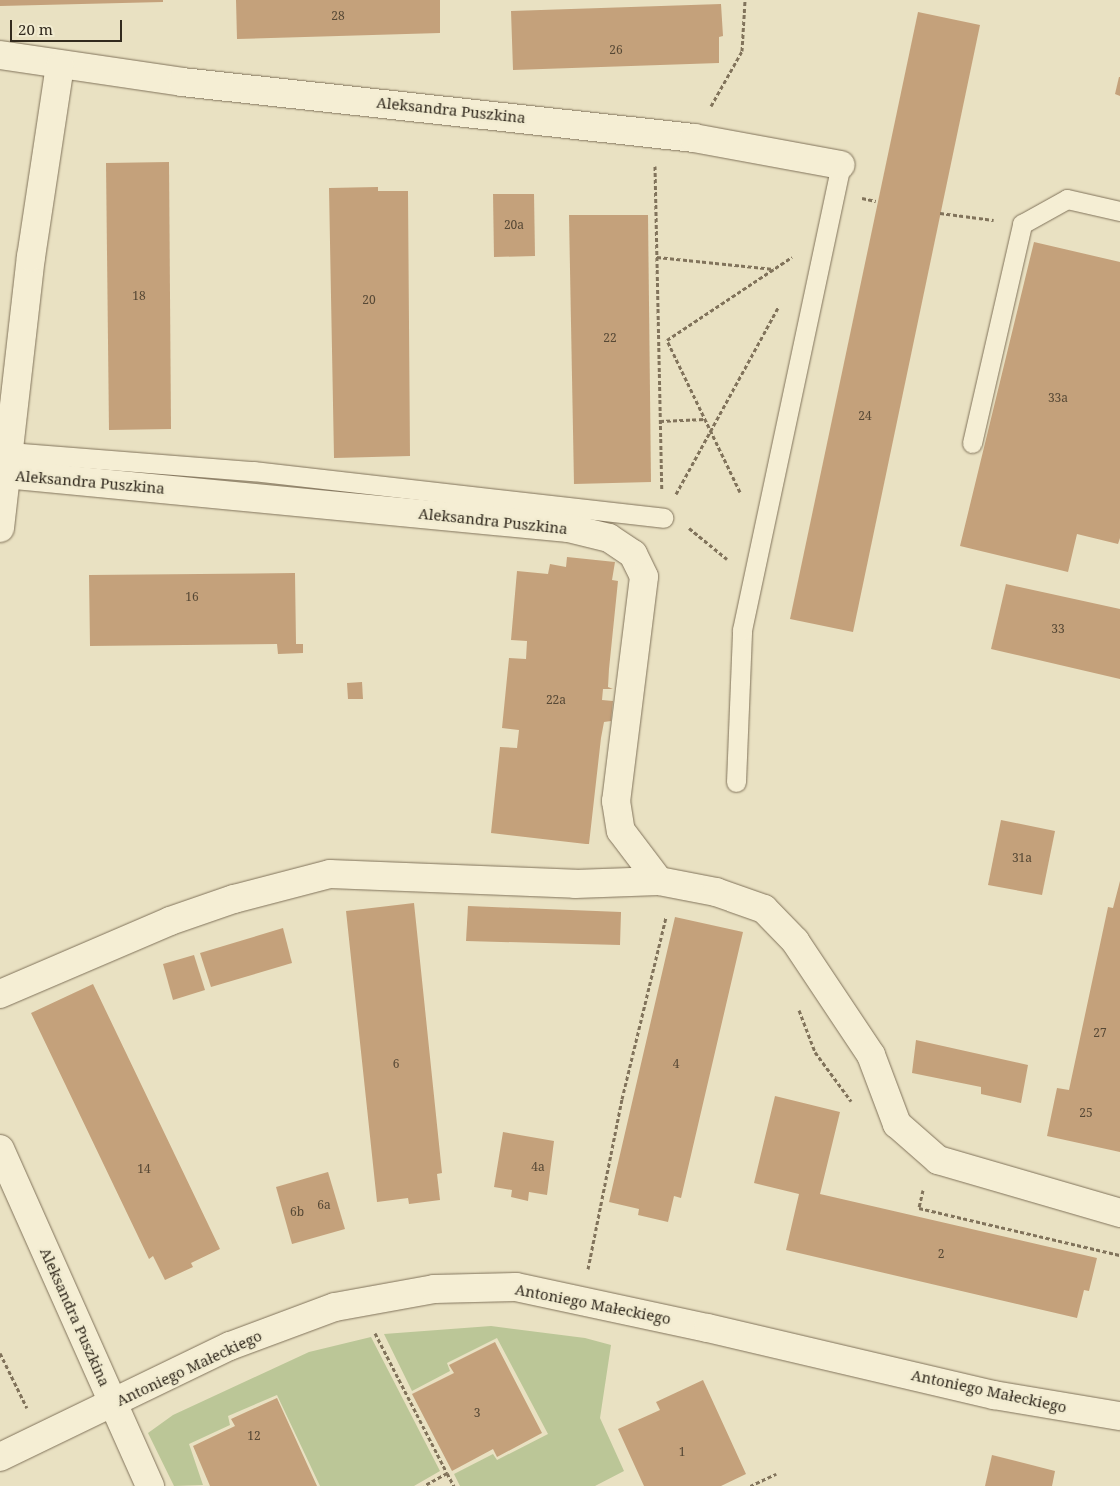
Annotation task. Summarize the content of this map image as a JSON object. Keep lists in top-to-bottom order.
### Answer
{
  "streets": {
    "street": ["Aleksandra Puszkina", "Antoniego Małeckiego"]
  },
  "crossings": [
    ["Aleksandra Puszkina", "Antoniego Małeckiego"]
  ],
  "house_numbers": [
    "28",
    "26",
    "20a",
    "18",
    "20",
    "22",
    "33a",
    "24",
    "16",
    "33",
    "22a",
    "31a",
    "27",
    "6",
    "4",
    "25",
    "4a",
    "14",
    "6a",
    "6b",
    "2",
    "3",
    "12",
    "1"
  ],
  "scale_bar": "20 m"
}
